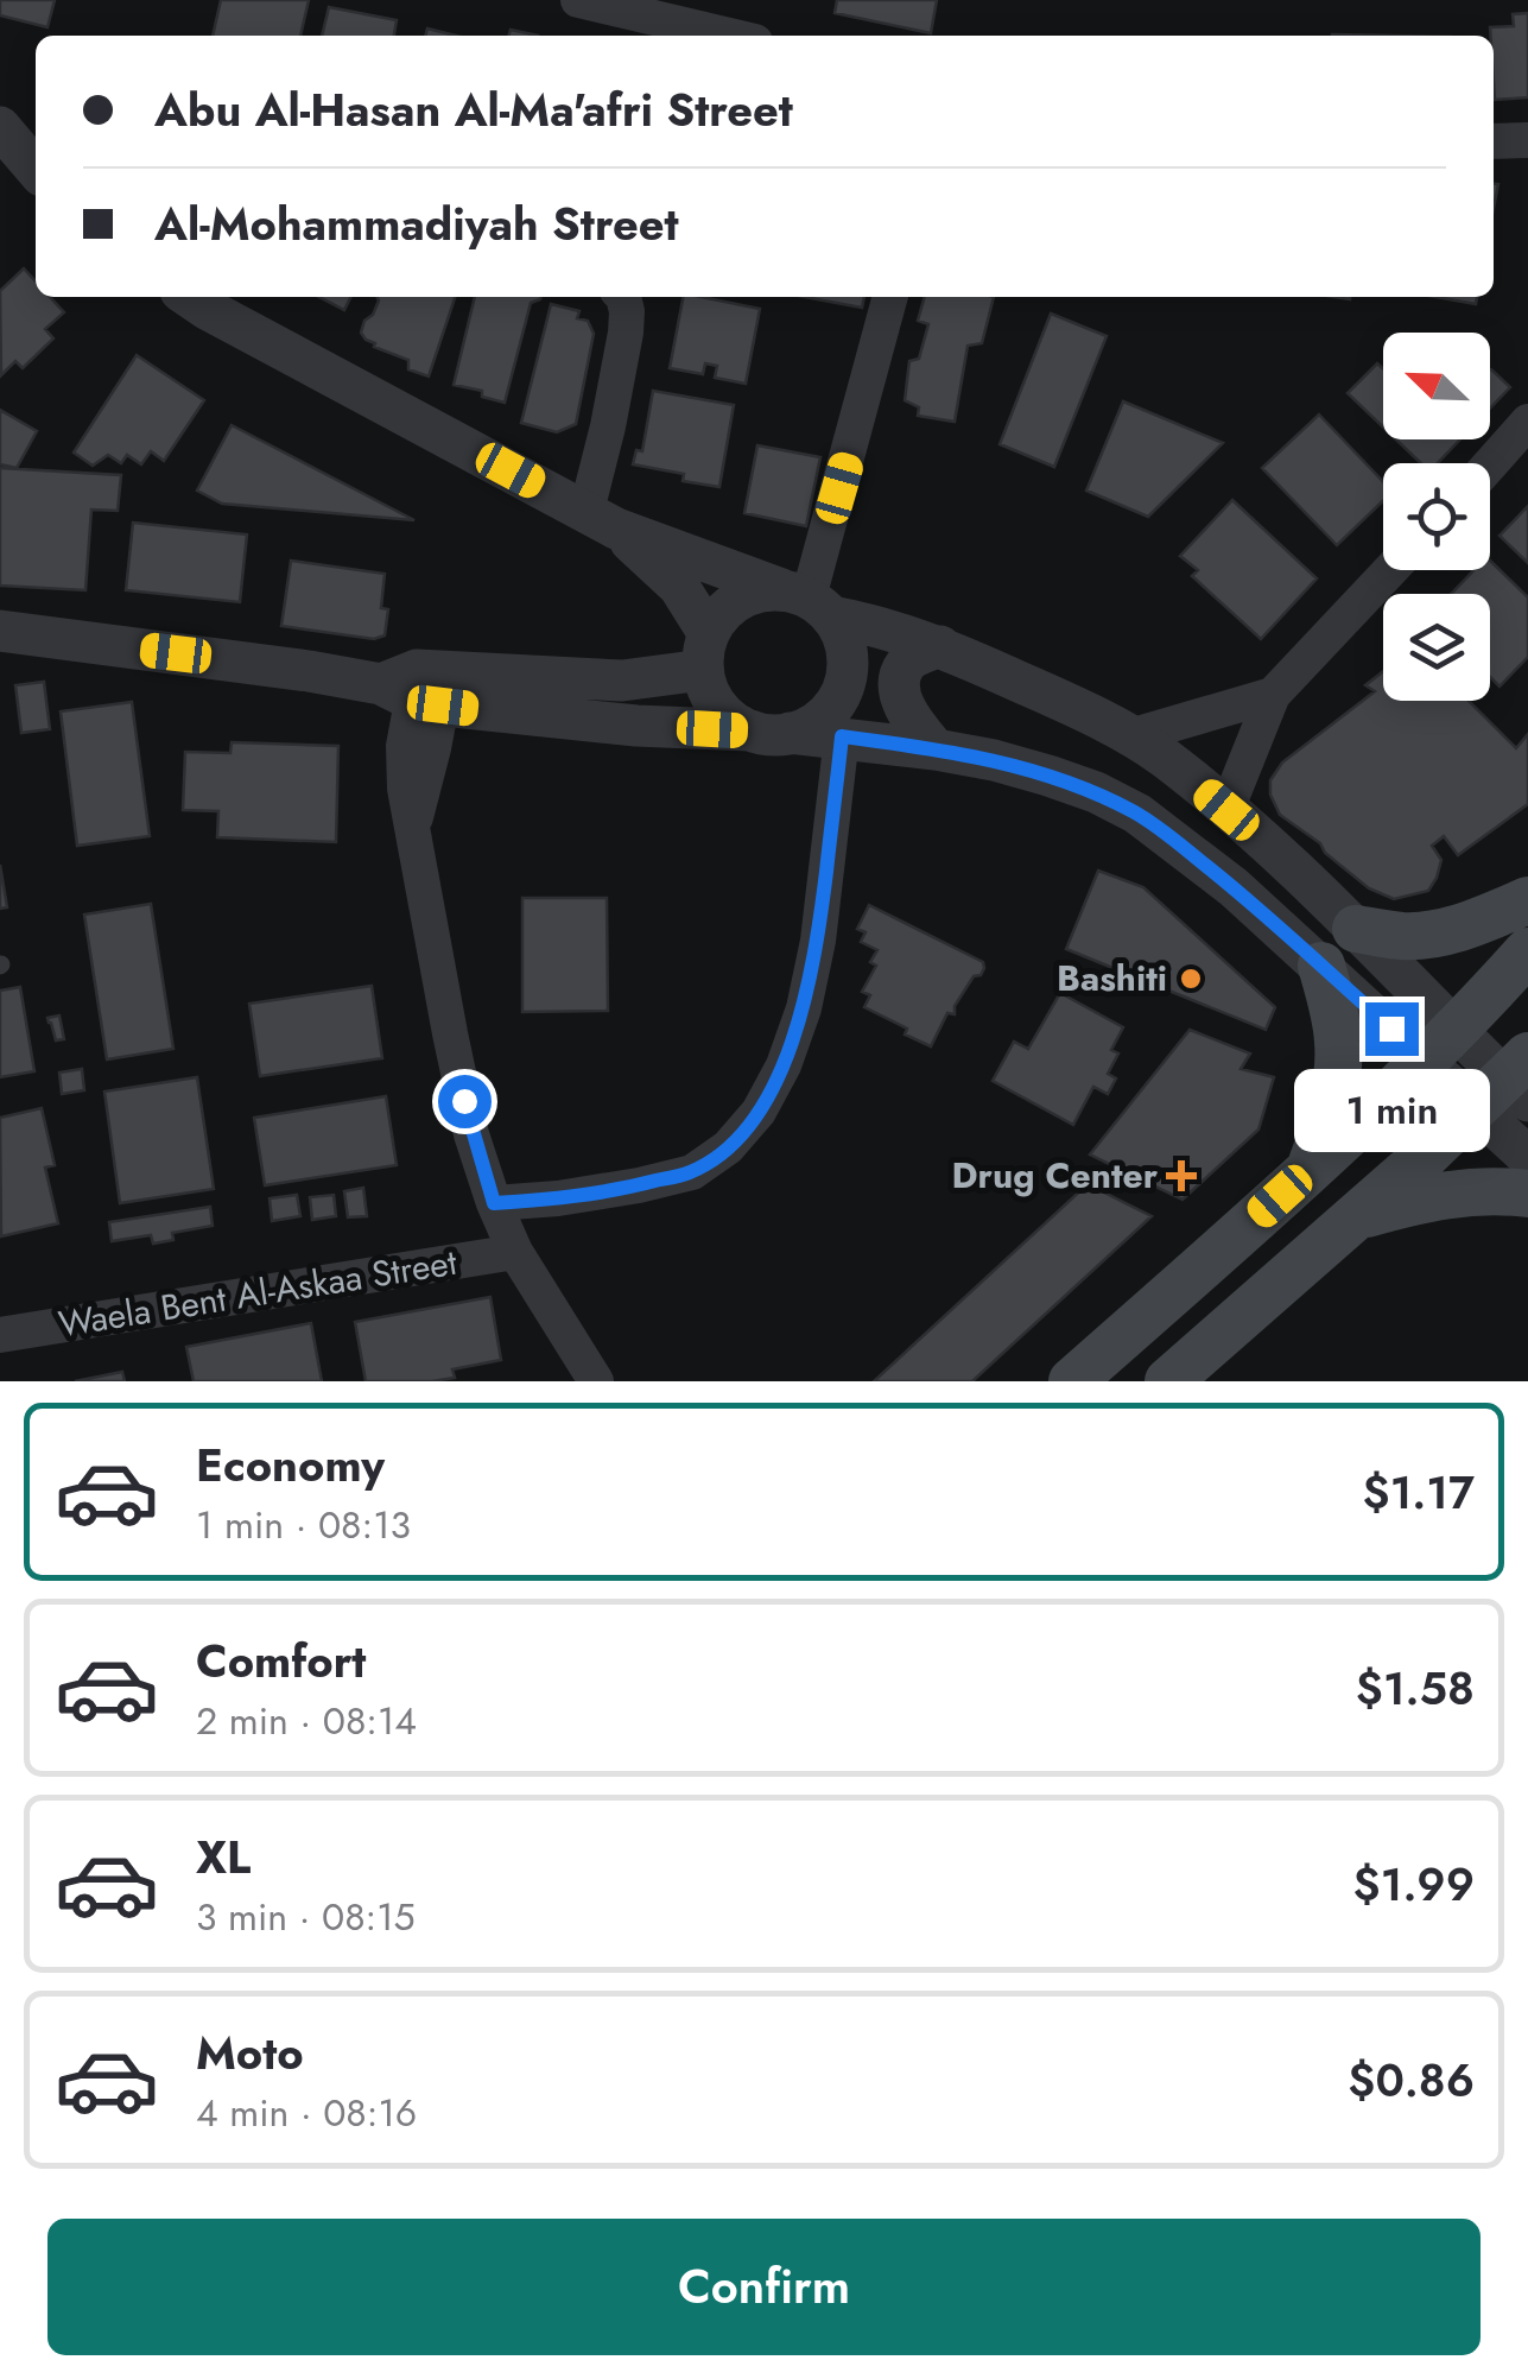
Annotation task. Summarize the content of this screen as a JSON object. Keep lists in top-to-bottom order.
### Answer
{
  "streets": {
    "street": ["Waela Bent Al-Askaa Street"]
  },
  "places": {
    "other": ["Bashiti"],
    "health": ["Drug Center"]
  },
  "north": "top left",
  "page": {
    "banner": ["Abu Al-Hasan Al-Ma'afri Street", "Al-Mohammadiyah Street"],
    "bubble": "1 min",
    "list": [
      {
        "name": "Economy",
        "note": "1 min · 08:13",
        "value": "$1.17"
      },
      {
        "name": "Comfort",
        "note": "2 min · 08:14",
        "value": "$1.58"
      },
      {
        "name": "XL",
        "note": "3 min · 08:15",
        "value": "$1.99"
      },
      {
        "name": "Moto",
        "note": "4 min · 08:16",
        "value": "$0.86"
      }
    ],
    "buttons": "Confirm"
  }
}
